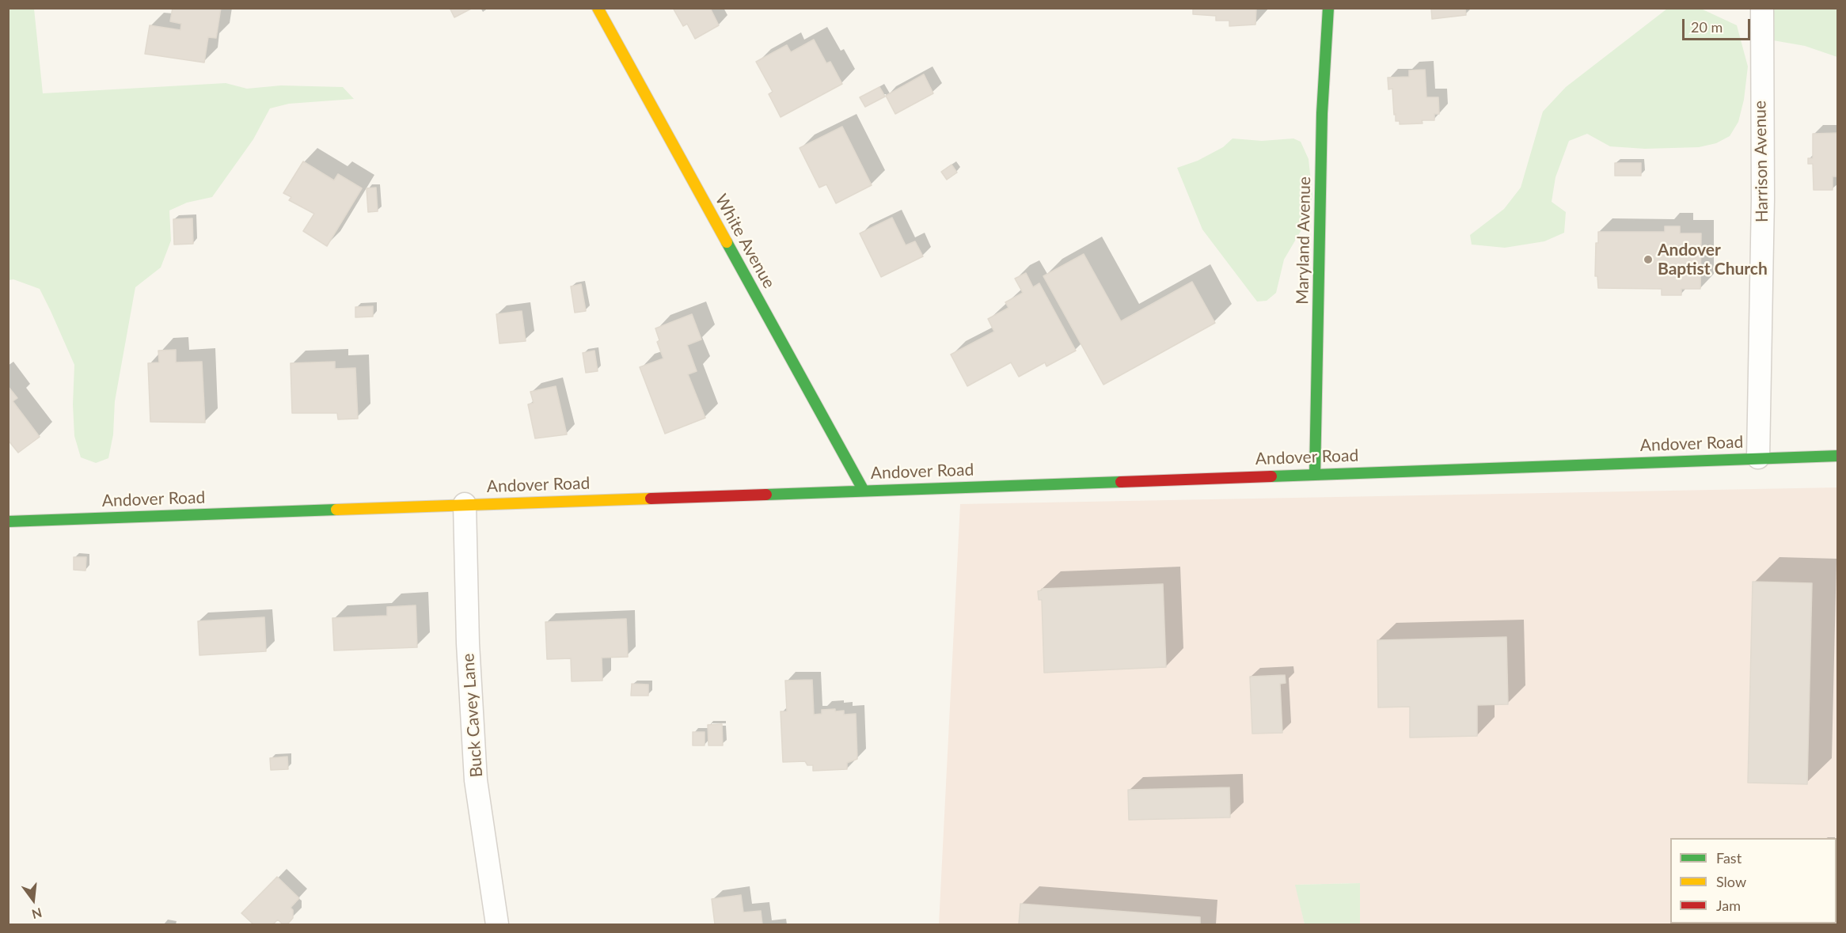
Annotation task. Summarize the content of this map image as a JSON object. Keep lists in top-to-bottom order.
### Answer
{
  "streets": {
    "street": [
      "Harrison Avenue",
      "Maryland Avenue",
      "White Avenue",
      "Andover Road",
      "Buck Cavey Lane"
    ]
  },
  "crossings": [
    ["Harrison Avenue", "Andover Road"],
    ["Maryland Avenue", "Andover Road"],
    ["White Avenue", "Andover Road"],
    ["Andover Road", "Buck Cavey Lane"]
  ],
  "places": ["Andover Baptist Church"],
  "legend": ["Fast", "Slow", "Jam"],
  "scale_bar": "20 m",
  "north": "bottom"
}
